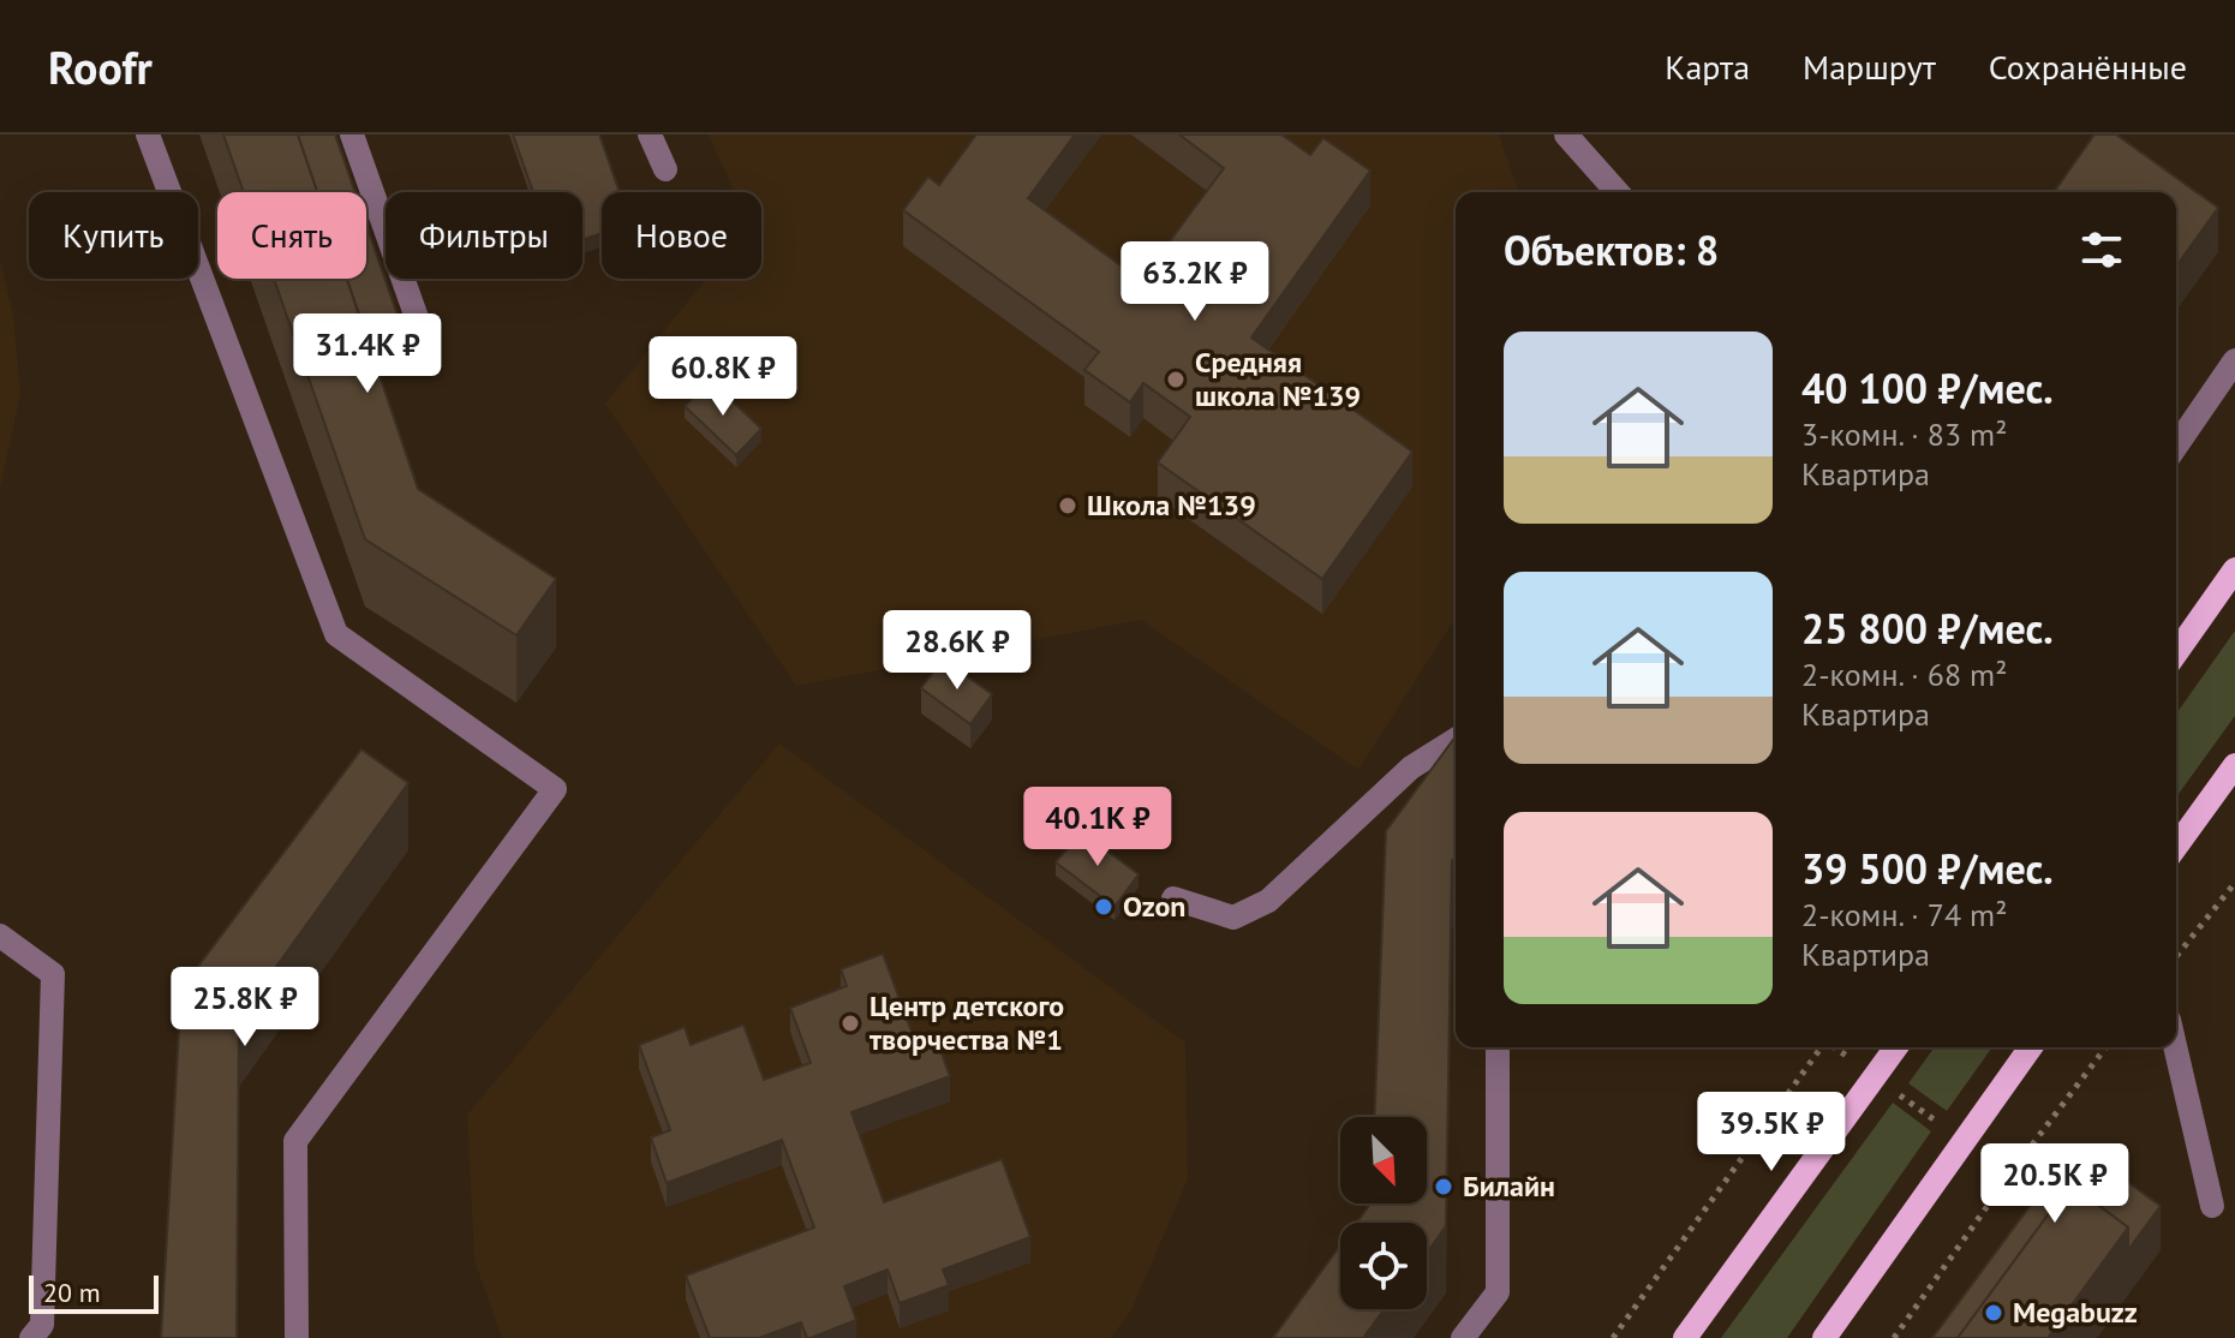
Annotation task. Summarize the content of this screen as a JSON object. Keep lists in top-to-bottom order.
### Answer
{
  "places": [
    "Средняя школа №139",
    "Школа №139",
    "Ozon",
    "Центр детского творчества №1",
    "Билайн",
    "Megabuzz"
  ],
  "scale_bar": "20 m",
  "north": "bottom right",
  "page": {
    "header": "Roofr",
    "nav": ["Карта", "Маршрут", "Сохранённые"],
    "chip": [
      "Купить",
      "Снять",
      "Фильтры",
      "Новое"
    ],
    "heading": "Объектов: 8",
    "price": [
      "63.2K ₽",
      "31.4K ₽",
      "60.8K ₽",
      "28.6K ₽",
      "40.1K ₽",
      "25.8K ₽",
      "39.5K ₽",
      "20.5K ₽"
    ],
    "list": [
      {
        "name": "40 100 ₽/мес.",
        "note": "3-комн. · 83 m² · Квартира"
      },
      {
        "name": "25 800 ₽/мес.",
        "note": "2-комн. · 68 m² · Квартира"
      },
      {
        "name": "39 500 ₽/мес.",
        "note": "2-комн. · 74 m² · Квартира"
      }
    ],
    "scale": "20 m"
  }
}
